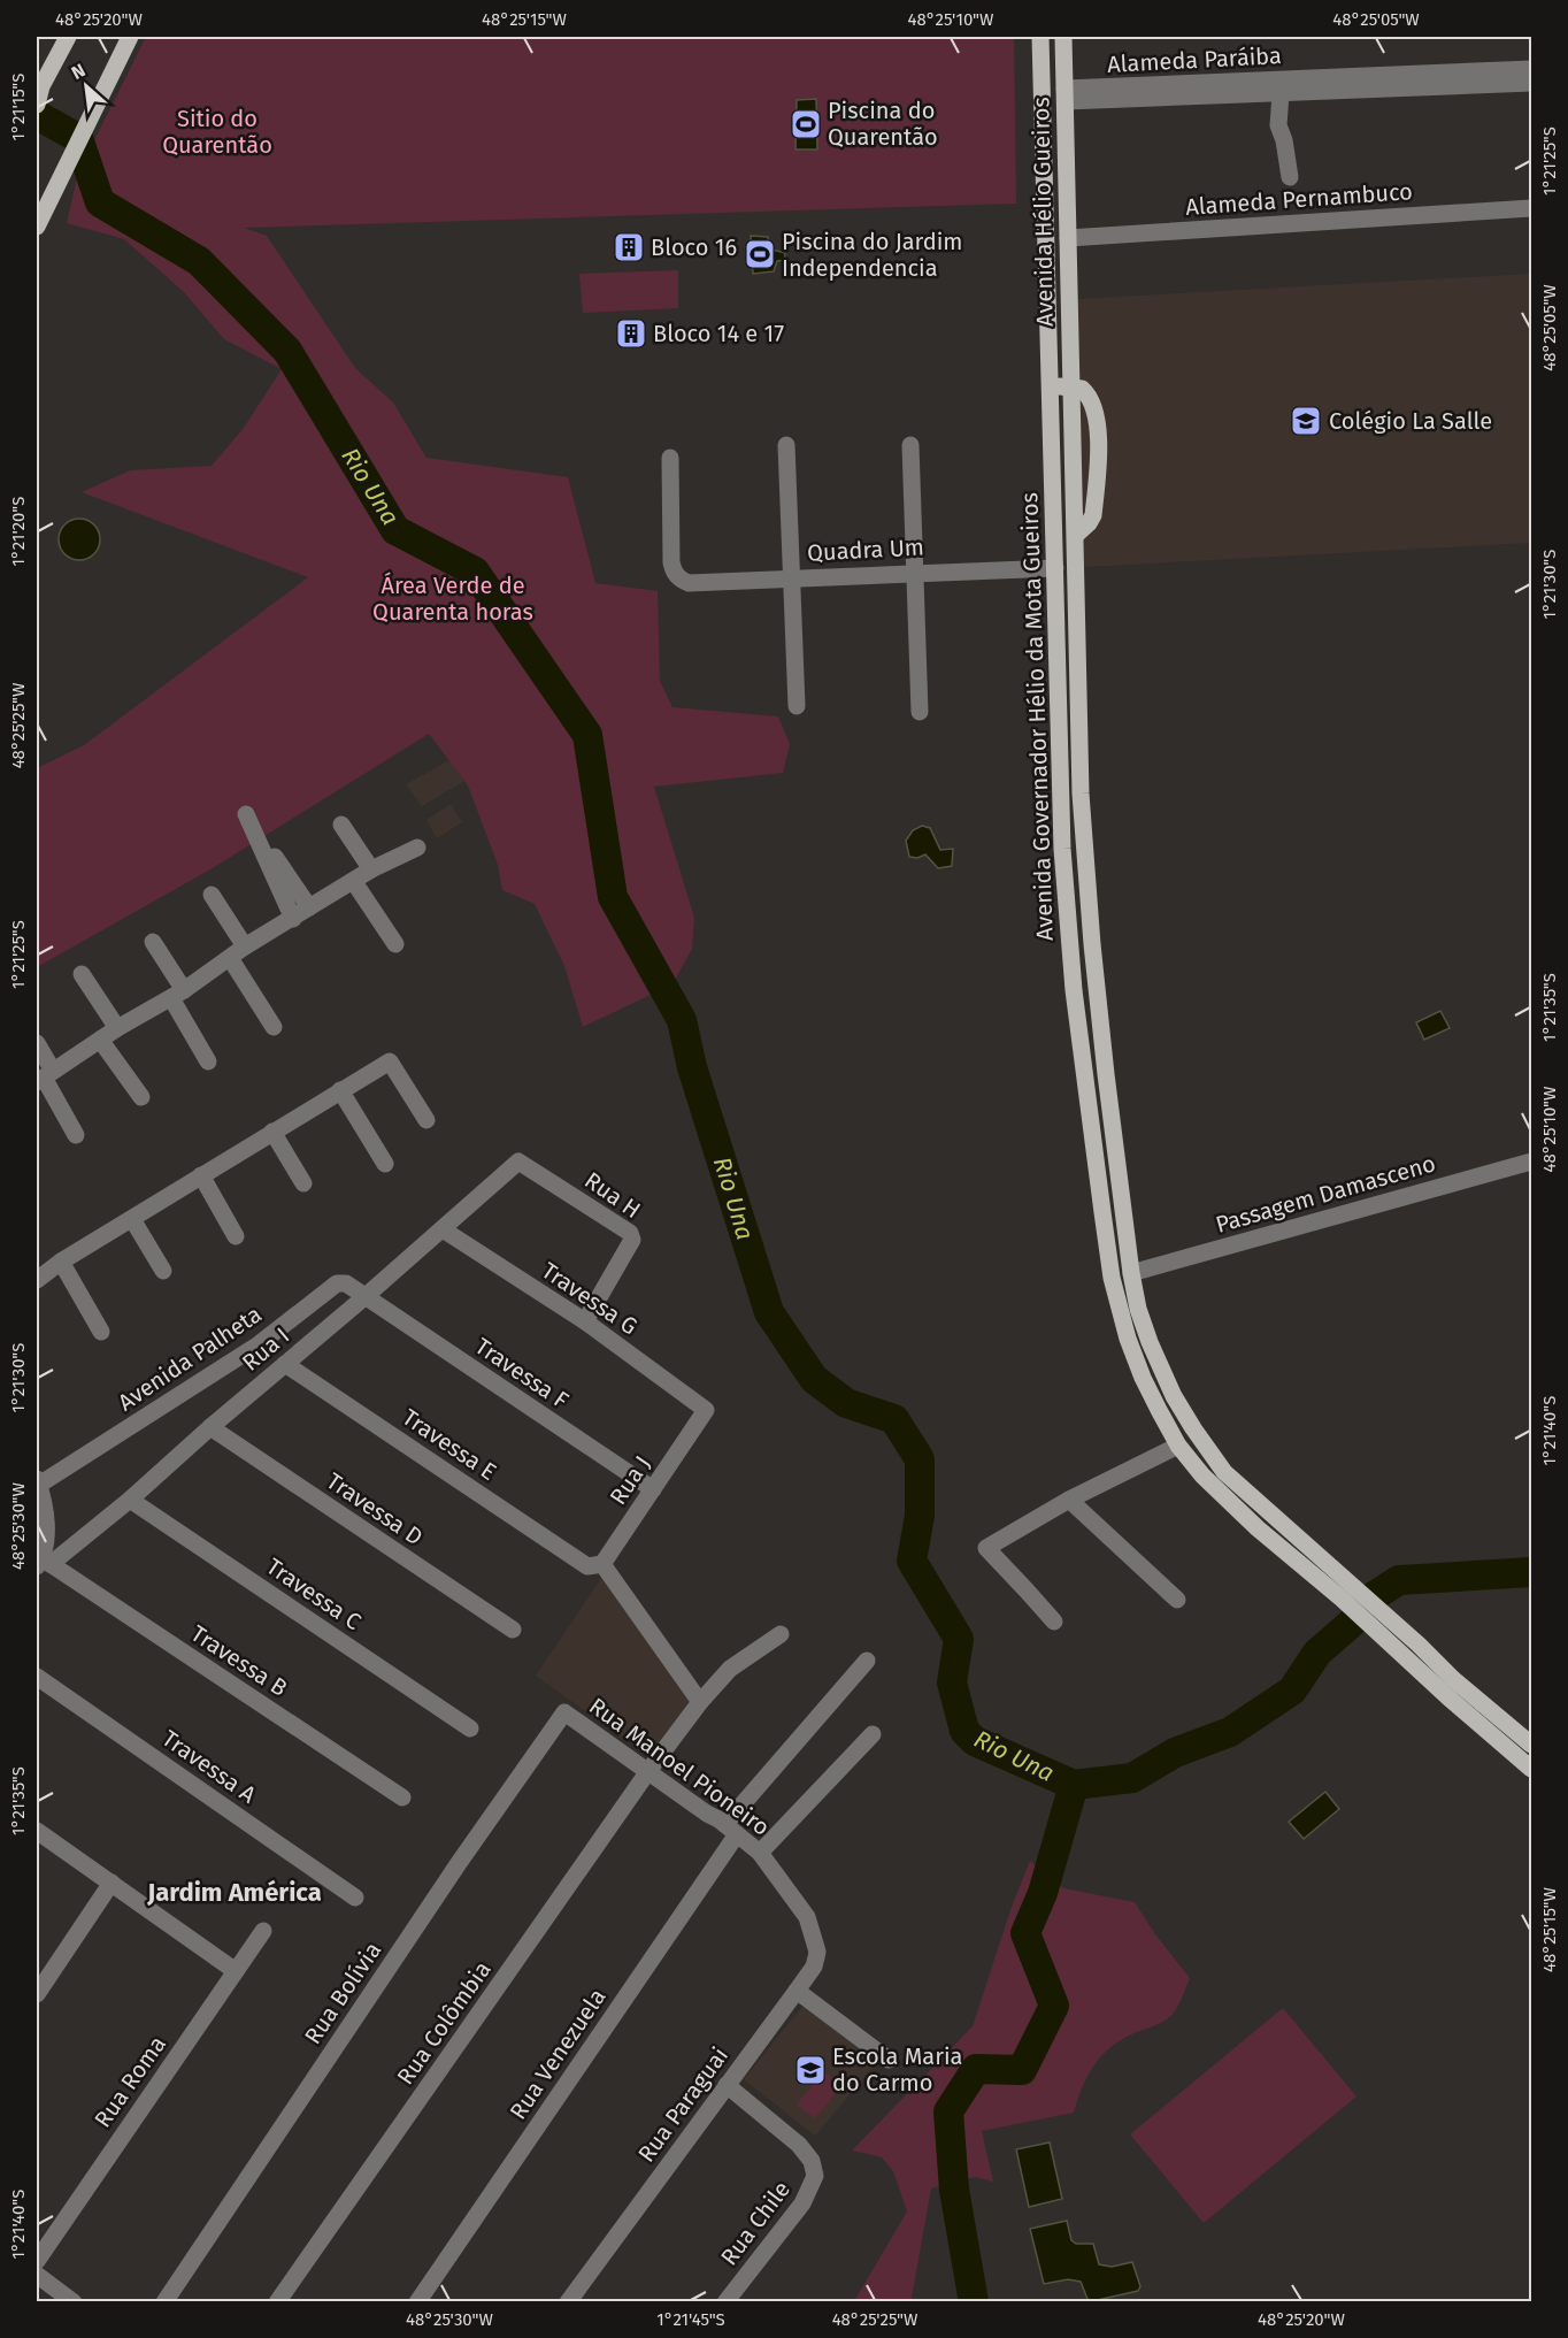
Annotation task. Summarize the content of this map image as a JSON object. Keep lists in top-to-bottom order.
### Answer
{
  "streets": {
    "main road": ["Avenida Hélio Gueiros", "Avenida Governador Hélio da Mota Gueiros"],
    "street": [
      "Alameda Paráiba",
      "Alameda Pernambuco",
      "Quadra Um",
      "Passagem Damasceno",
      "Rua H",
      "Travessa G",
      "Rua I",
      "Avenida Palheta",
      "Travessa F",
      "Travessa E",
      "Rua J",
      "Travessa D",
      "Travessa C",
      "Travessa B",
      "Travessa A",
      "Rua Manoel Pioneiro",
      "Rua Bolívia",
      "Rua Colômbia",
      "Rua Venezuela",
      "Rua Roma",
      "Rua Paraguai",
      "Rua Chile"
    ]
  },
  "crossings": [
    ["Alameda Paráiba", "Avenida Hélio Gueiros"],
    ["Alameda Pernambuco", "Avenida Hélio Gueiros"],
    ["Avenida Hélio Gueiros", "Avenida Governador Hélio da Mota Gueiros"],
    ["Quadra Um", "Avenida Governador Hélio da Mota Gueiros"],
    ["Avenida Governador Hélio da Mota Gueiros", "Passagem Damasceno"],
    ["Rua H", "Travessa G"],
    ["Rua H", "Rua I"],
    ["Travessa G", "Rua I"],
    ["Travessa G", "Rua J"],
    ["Rua I", "Avenida Palheta"],
    ["Rua I", "Travessa F"],
    ["Rua I", "Travessa E"],
    ["Rua I", "Travessa D"],
    ["Rua I", "Travessa C"],
    ["Rua I", "Travessa B"],
    ["Avenida Palheta", "Travessa F"],
    ["Travessa F", "Rua J"],
    ["Travessa E", "Rua J"],
    ["Rua Manoel Pioneiro", "Rua Bolívia"],
    ["Rua Manoel Pioneiro", "Rua Colômbia"],
    ["Rua Manoel Pioneiro", "Rua Venezuela"],
    ["Rua Manoel Pioneiro", "Rua Paraguai"],
    ["Rua Paraguai", "Rua Chile"]
  ],
  "districts": ["Jardim América"],
  "water": ["Rio Una"],
  "parks": ["Sitio do Quarentão", "Área Verde de Quarenta horas"],
  "places": {
    "sports": ["Piscina do Quarentão", "Piscina do Jardim Independencia"],
    "building": ["Bloco 16", "Bloco 14 e 17"],
    "school or university": ["Colégio La Salle", "Escola Maria do Carmo"]
  },
  "north": "top left",
  "coordinates": [
    "48°25'20\"W",
    "48°25'15\"W",
    "48°25'10\"W",
    "48°25'05\"W",
    "1°21'15\"S",
    "1°21'25\"S",
    "1°21'20\"S",
    "1°21'30\"S",
    "48°25'25\"W",
    "1°21'35\"S",
    "1°21'40\"S",
    "48°25'30\"W",
    "1°21'45\"S"
  ]
}
